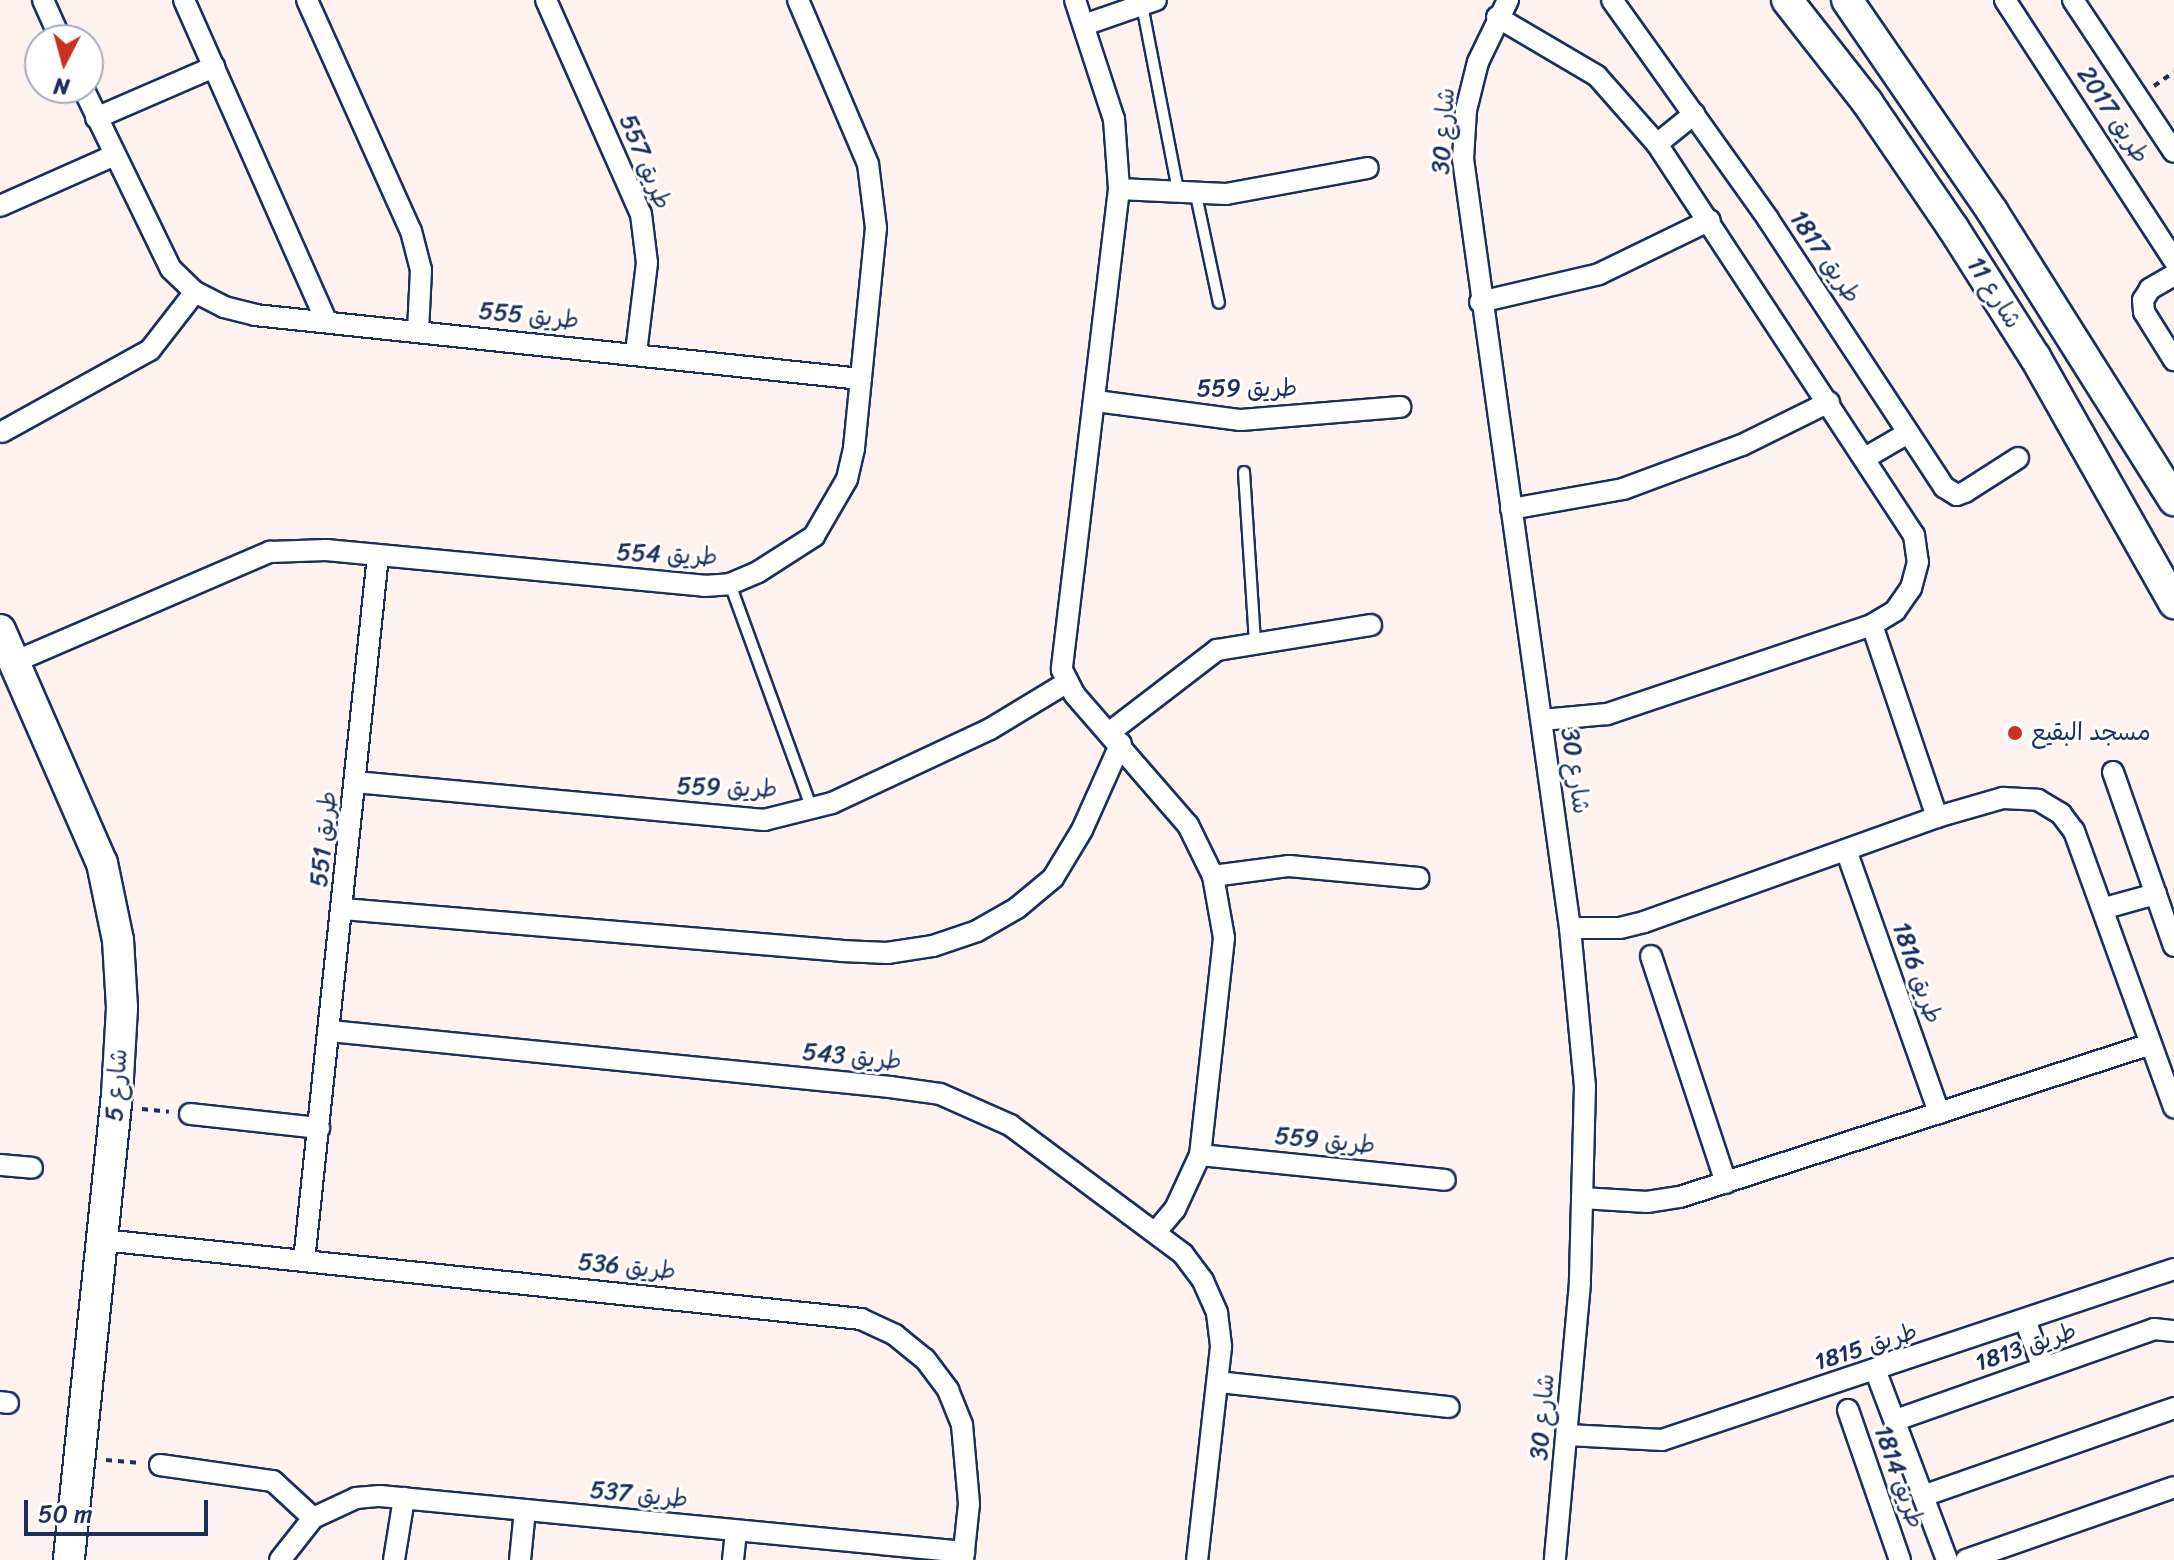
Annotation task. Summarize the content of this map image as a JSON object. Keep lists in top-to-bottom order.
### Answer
{
  "streets": {
    "street": [
      "طريق 2017",
      "شارع 30",
      "طريق 557",
      "طريق 1817",
      "شارع 11",
      "طريق 555",
      "طريق 559",
      "طريق 554",
      "طريق 551",
      "طريق 1816",
      "طريق 543",
      "شارع 5",
      "طريق 536",
      "طريق 1815",
      "طريق 1813",
      "طريق 1814",
      "طريق 537"
    ]
  },
  "crossings": [
    ["شارع 30", "طريق 1815"],
    ["طريق 557", "طريق 555"],
    ["طريق 555", "طريق 554"],
    ["طريق 559", "طريق 551"],
    ["طريق 554", "طريق 551"],
    ["طريق 554", "شارع 5"],
    ["طريق 551", "طريق 543"],
    ["طريق 551", "طريق 536"],
    ["شارع 5", "طريق 536"],
    ["طريق 536", "طريق 537"]
  ],
  "places": ["مسجد البقيع"],
  "scale_bar": "50 m",
  "north": "bottom"
}
